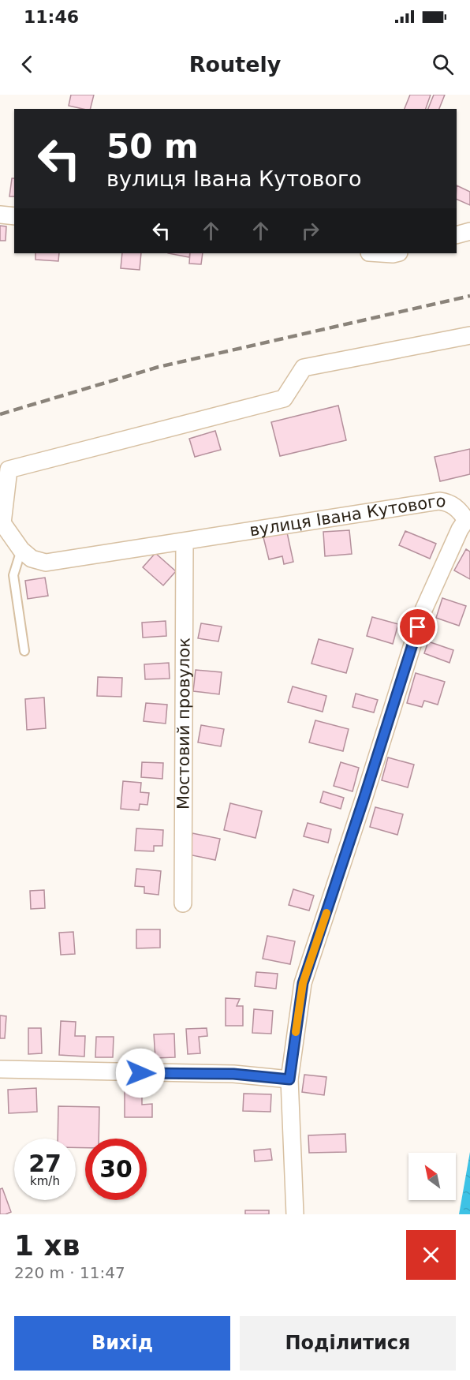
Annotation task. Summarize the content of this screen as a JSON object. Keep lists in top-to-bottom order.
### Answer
{
  "streets": {
    "street": ["вулиця Івана Кутового", "Мостовий провулок"]
  },
  "crossings": [
    ["вулиця Івана Кутового", "Мостовий провулок"]
  ],
  "north": "top left",
  "page": {
    "status": "11:46",
    "header": "Routely",
    "turn": ["50 m", "вулиця Івана Кутового"],
    "speed": "27 km/h",
    "limit": "30",
    "heading": ["1 хв", "220 m · 11:47"],
    "buttons": ["Вихід", "Поділитися"]
  }
}
